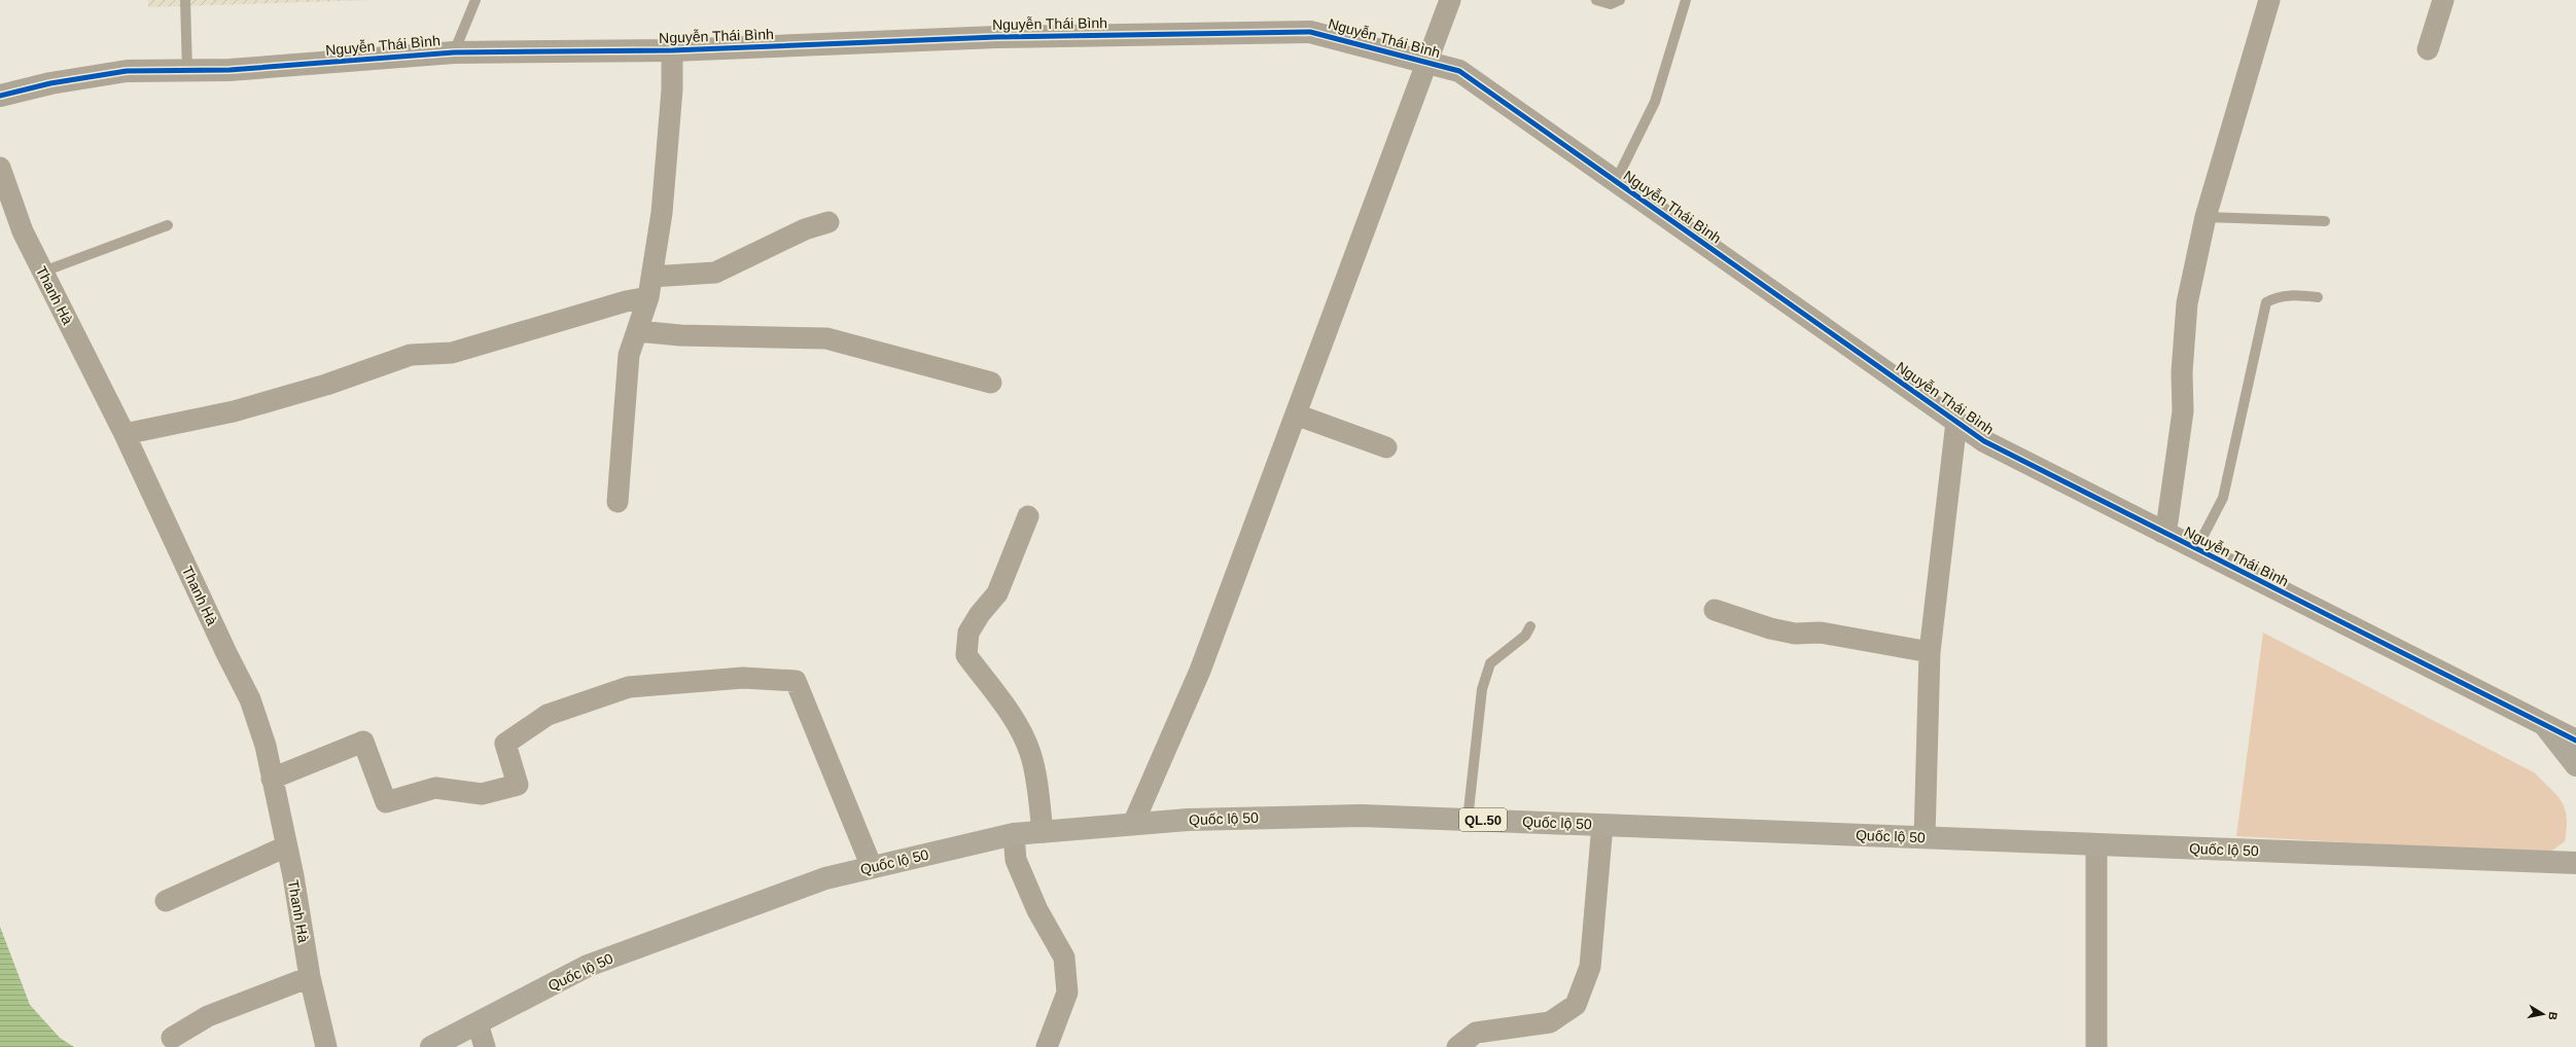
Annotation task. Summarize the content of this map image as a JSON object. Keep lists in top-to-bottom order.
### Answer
{
  "streets": {
    "main road": ["Quốc lộ 50", "QL.50"],
    "street": ["Nguyễn Thái Bình", "Thanh Hà"]
  },
  "north": "right"
}
